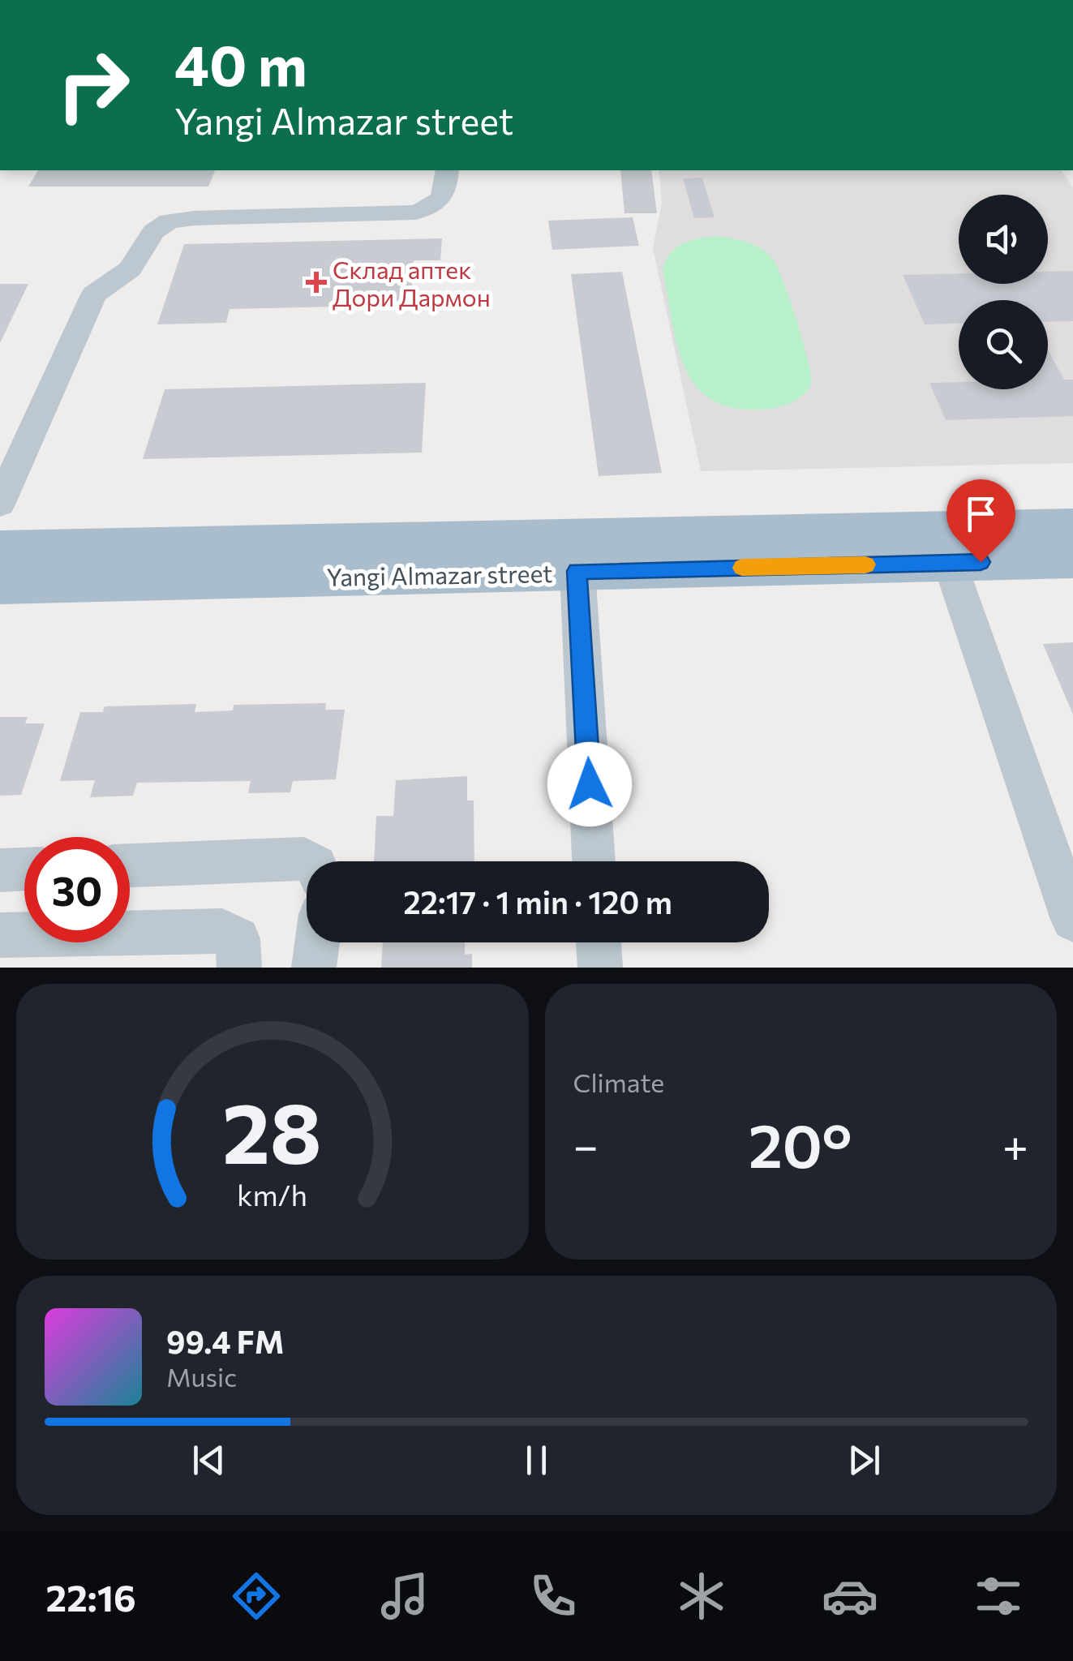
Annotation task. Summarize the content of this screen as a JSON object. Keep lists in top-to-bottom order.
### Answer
{
  "streets": {
    "main road": ["Yangi Almazar street"]
  },
  "places": {
    "health": ["Склад аптек Дори Дармон"]
  },
  "page": {
    "turn": ["40 m", "Yangi Almazar street"],
    "limit": "30",
    "trip": "22:17 · 1 min · 120 m",
    "tile": "Climate",
    "heat": ["−", "20°", "+"],
    "song": ["99.4 FM", "Music"],
    "tabs": "22:16",
    "gauge": ["28", "km/h"]
  }
}
